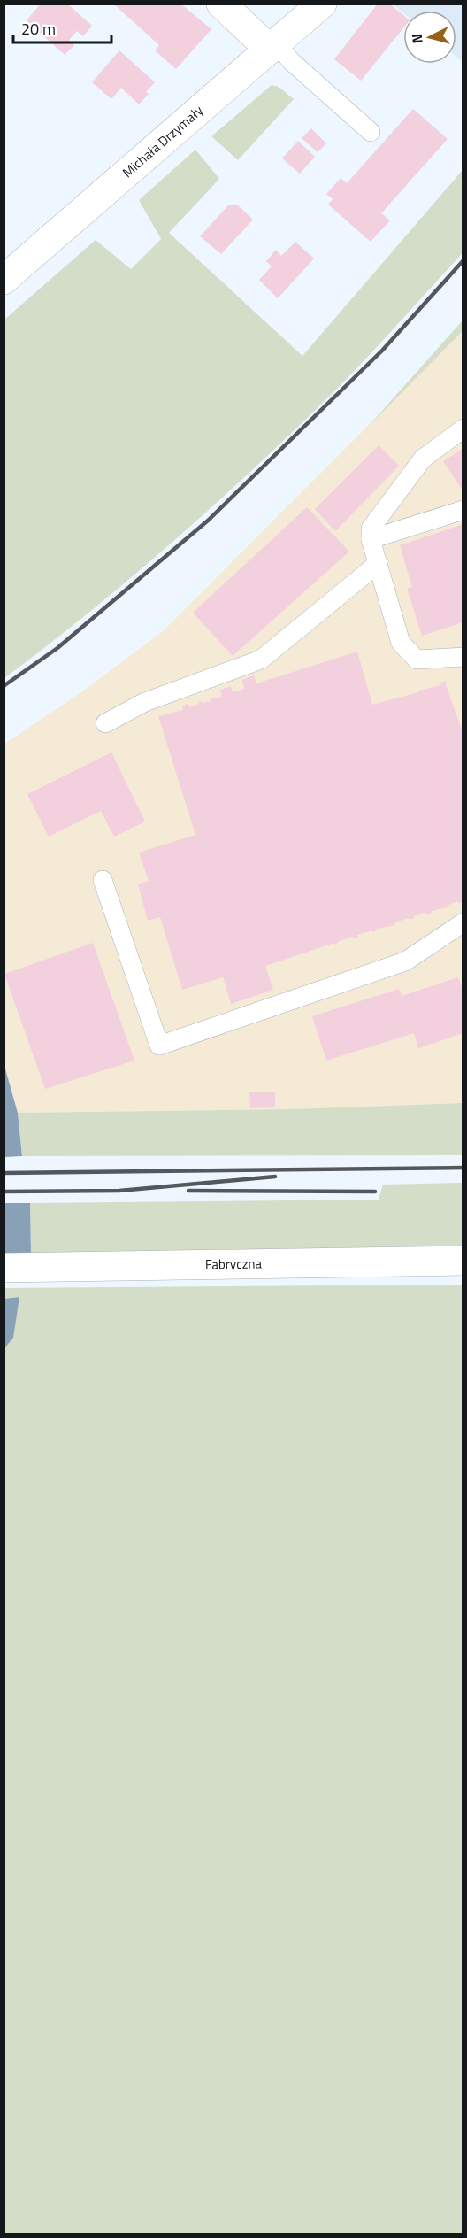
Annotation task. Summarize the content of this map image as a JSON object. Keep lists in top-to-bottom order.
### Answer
{
  "streets": {
    "street": ["Michała Drzymały", "Fabryczna"]
  },
  "scale_bar": "20 m",
  "north": "left"
}
